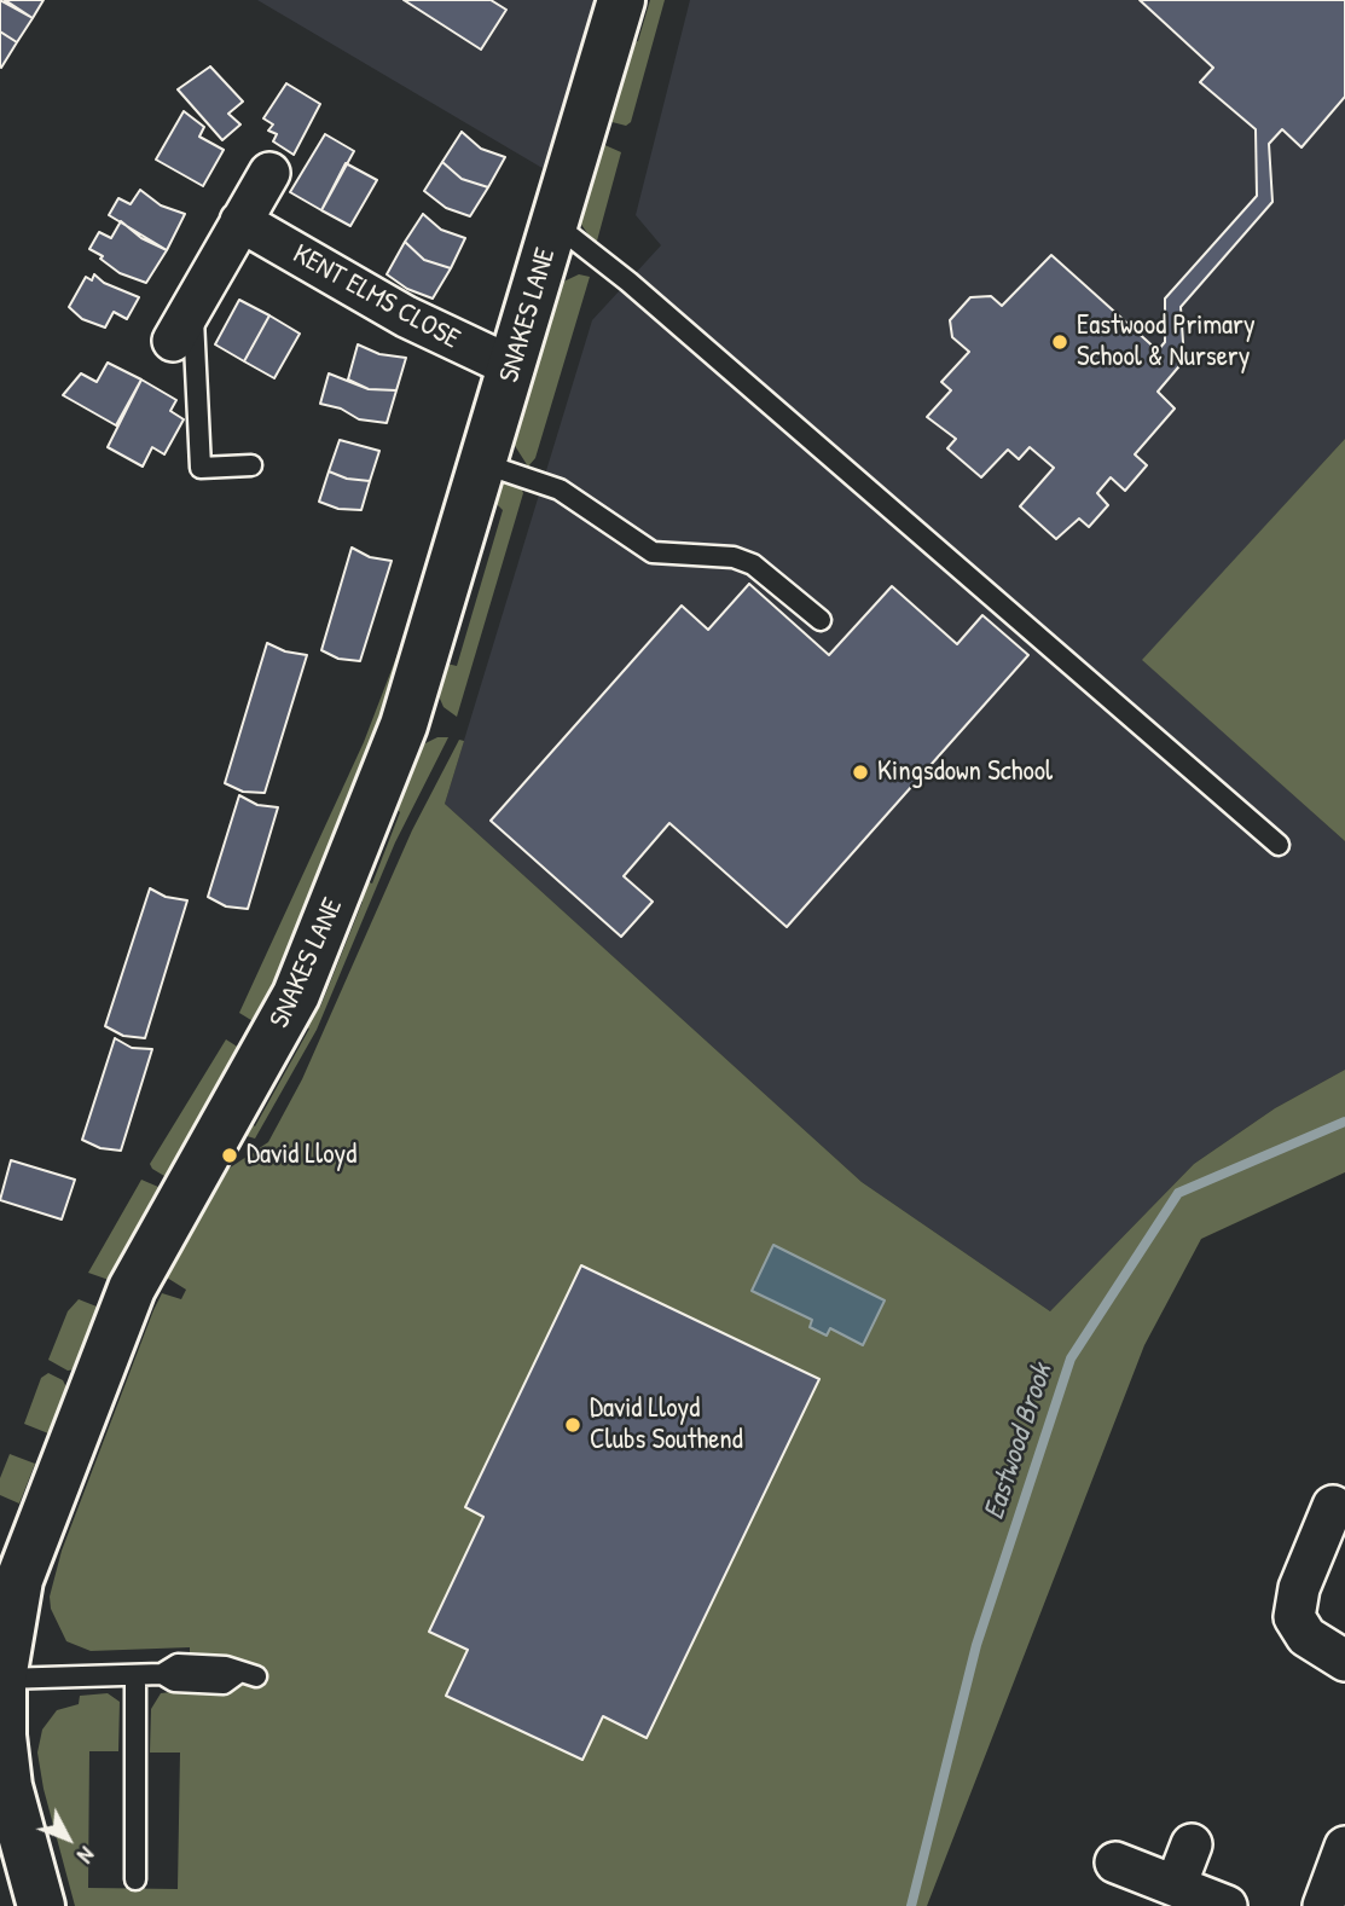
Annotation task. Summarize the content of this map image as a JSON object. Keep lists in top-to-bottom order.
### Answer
{
  "streets": {
    "street": ["KENT ELMS CLOSE", "SNAKES LANE"]
  },
  "crossings": [
    ["KENT ELMS CLOSE", "SNAKES LANE"]
  ],
  "water": ["Eastwood Brook"],
  "places": [
    "Eastwood Primary School & Nursery",
    "Kingsdown School",
    "David Lloyd",
    "David Lloyd Clubs Southend"
  ],
  "north": "bottom right"
}
